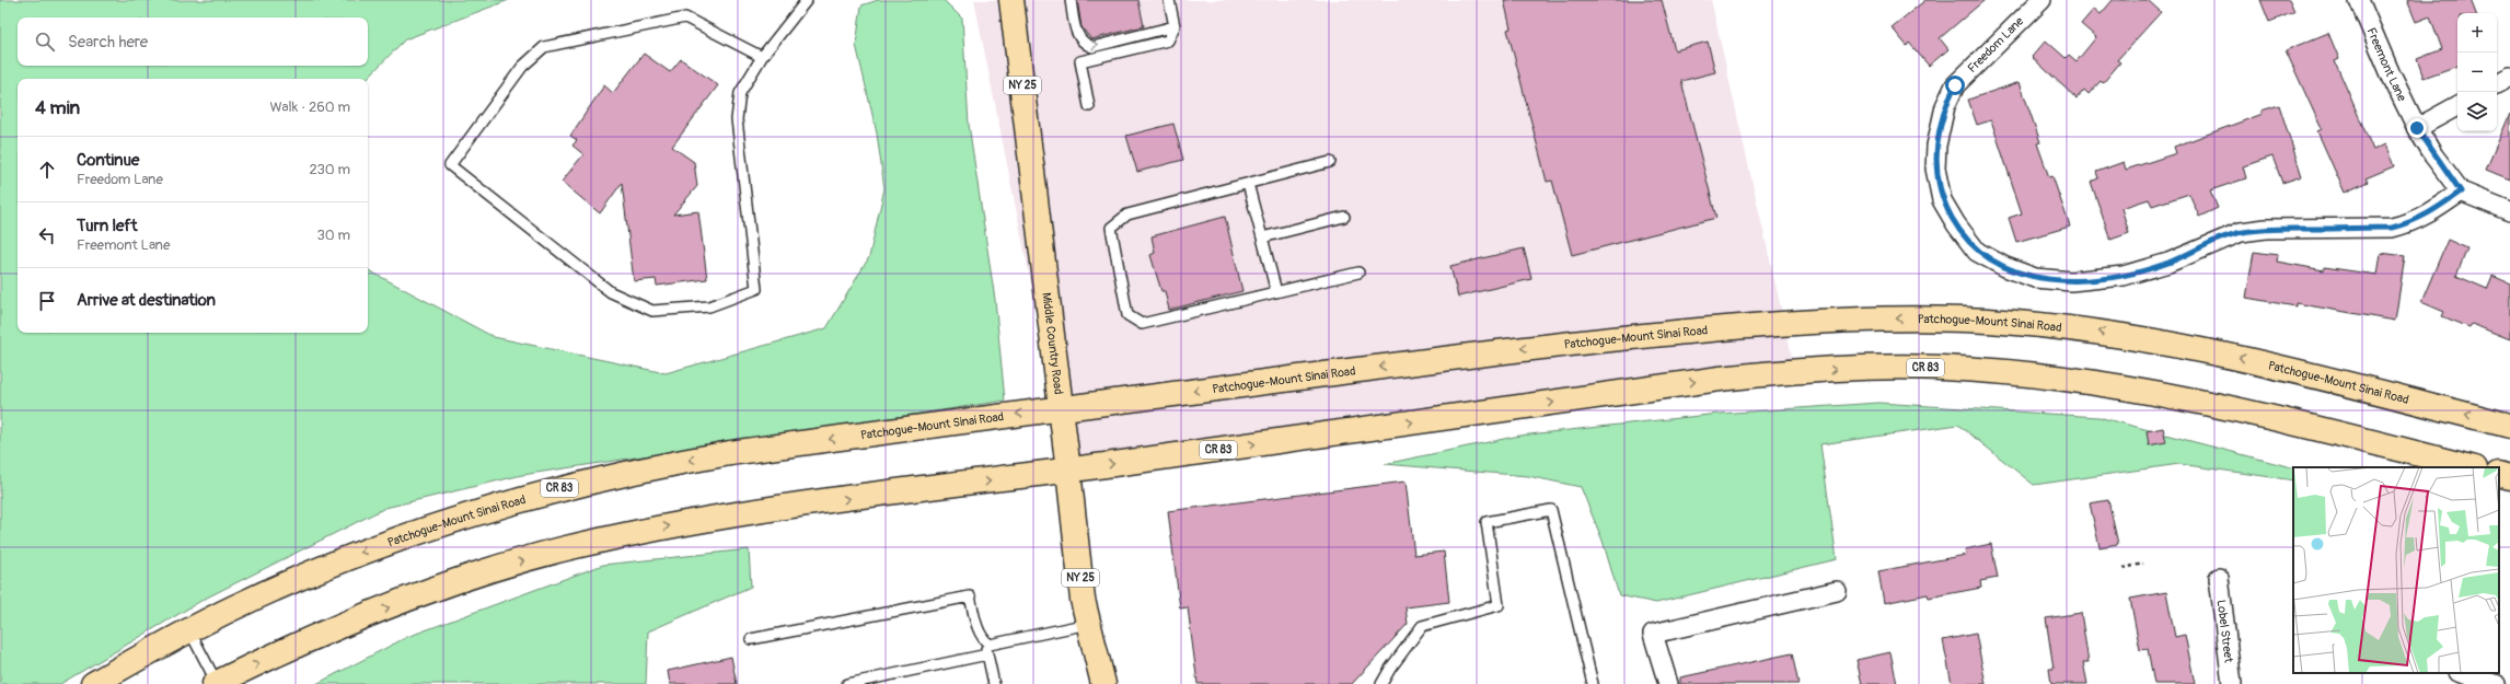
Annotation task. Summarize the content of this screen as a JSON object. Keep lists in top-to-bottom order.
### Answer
{
  "streets": {
    "main road": [
      "NY 25",
      "Patchogue-Mount Sinai Road",
      "Middle Country Road",
      "CR 83"
    ],
    "street": ["Freedom Lane", "Freemont Lane", "Lobel Street"]
  },
  "crossings": [
    ["Freedom Lane", "Freemont Lane"],
    ["Patchogue-Mount Sinai Road", "Middle Country Road"],
    ["Middle Country Road", "CR 83"]
  ],
  "page": {
    "map_buttons": ["+", "−"],
    "search": "Search here",
    "heading": ["4 min", "Walk · 260 m"],
    "list": [
      ["Continue", "Freedom Lane", "230 m"],
      ["Turn left", "Freemont Lane", "30 m"],
      "Arrive at destination"
    ]
  }
}
